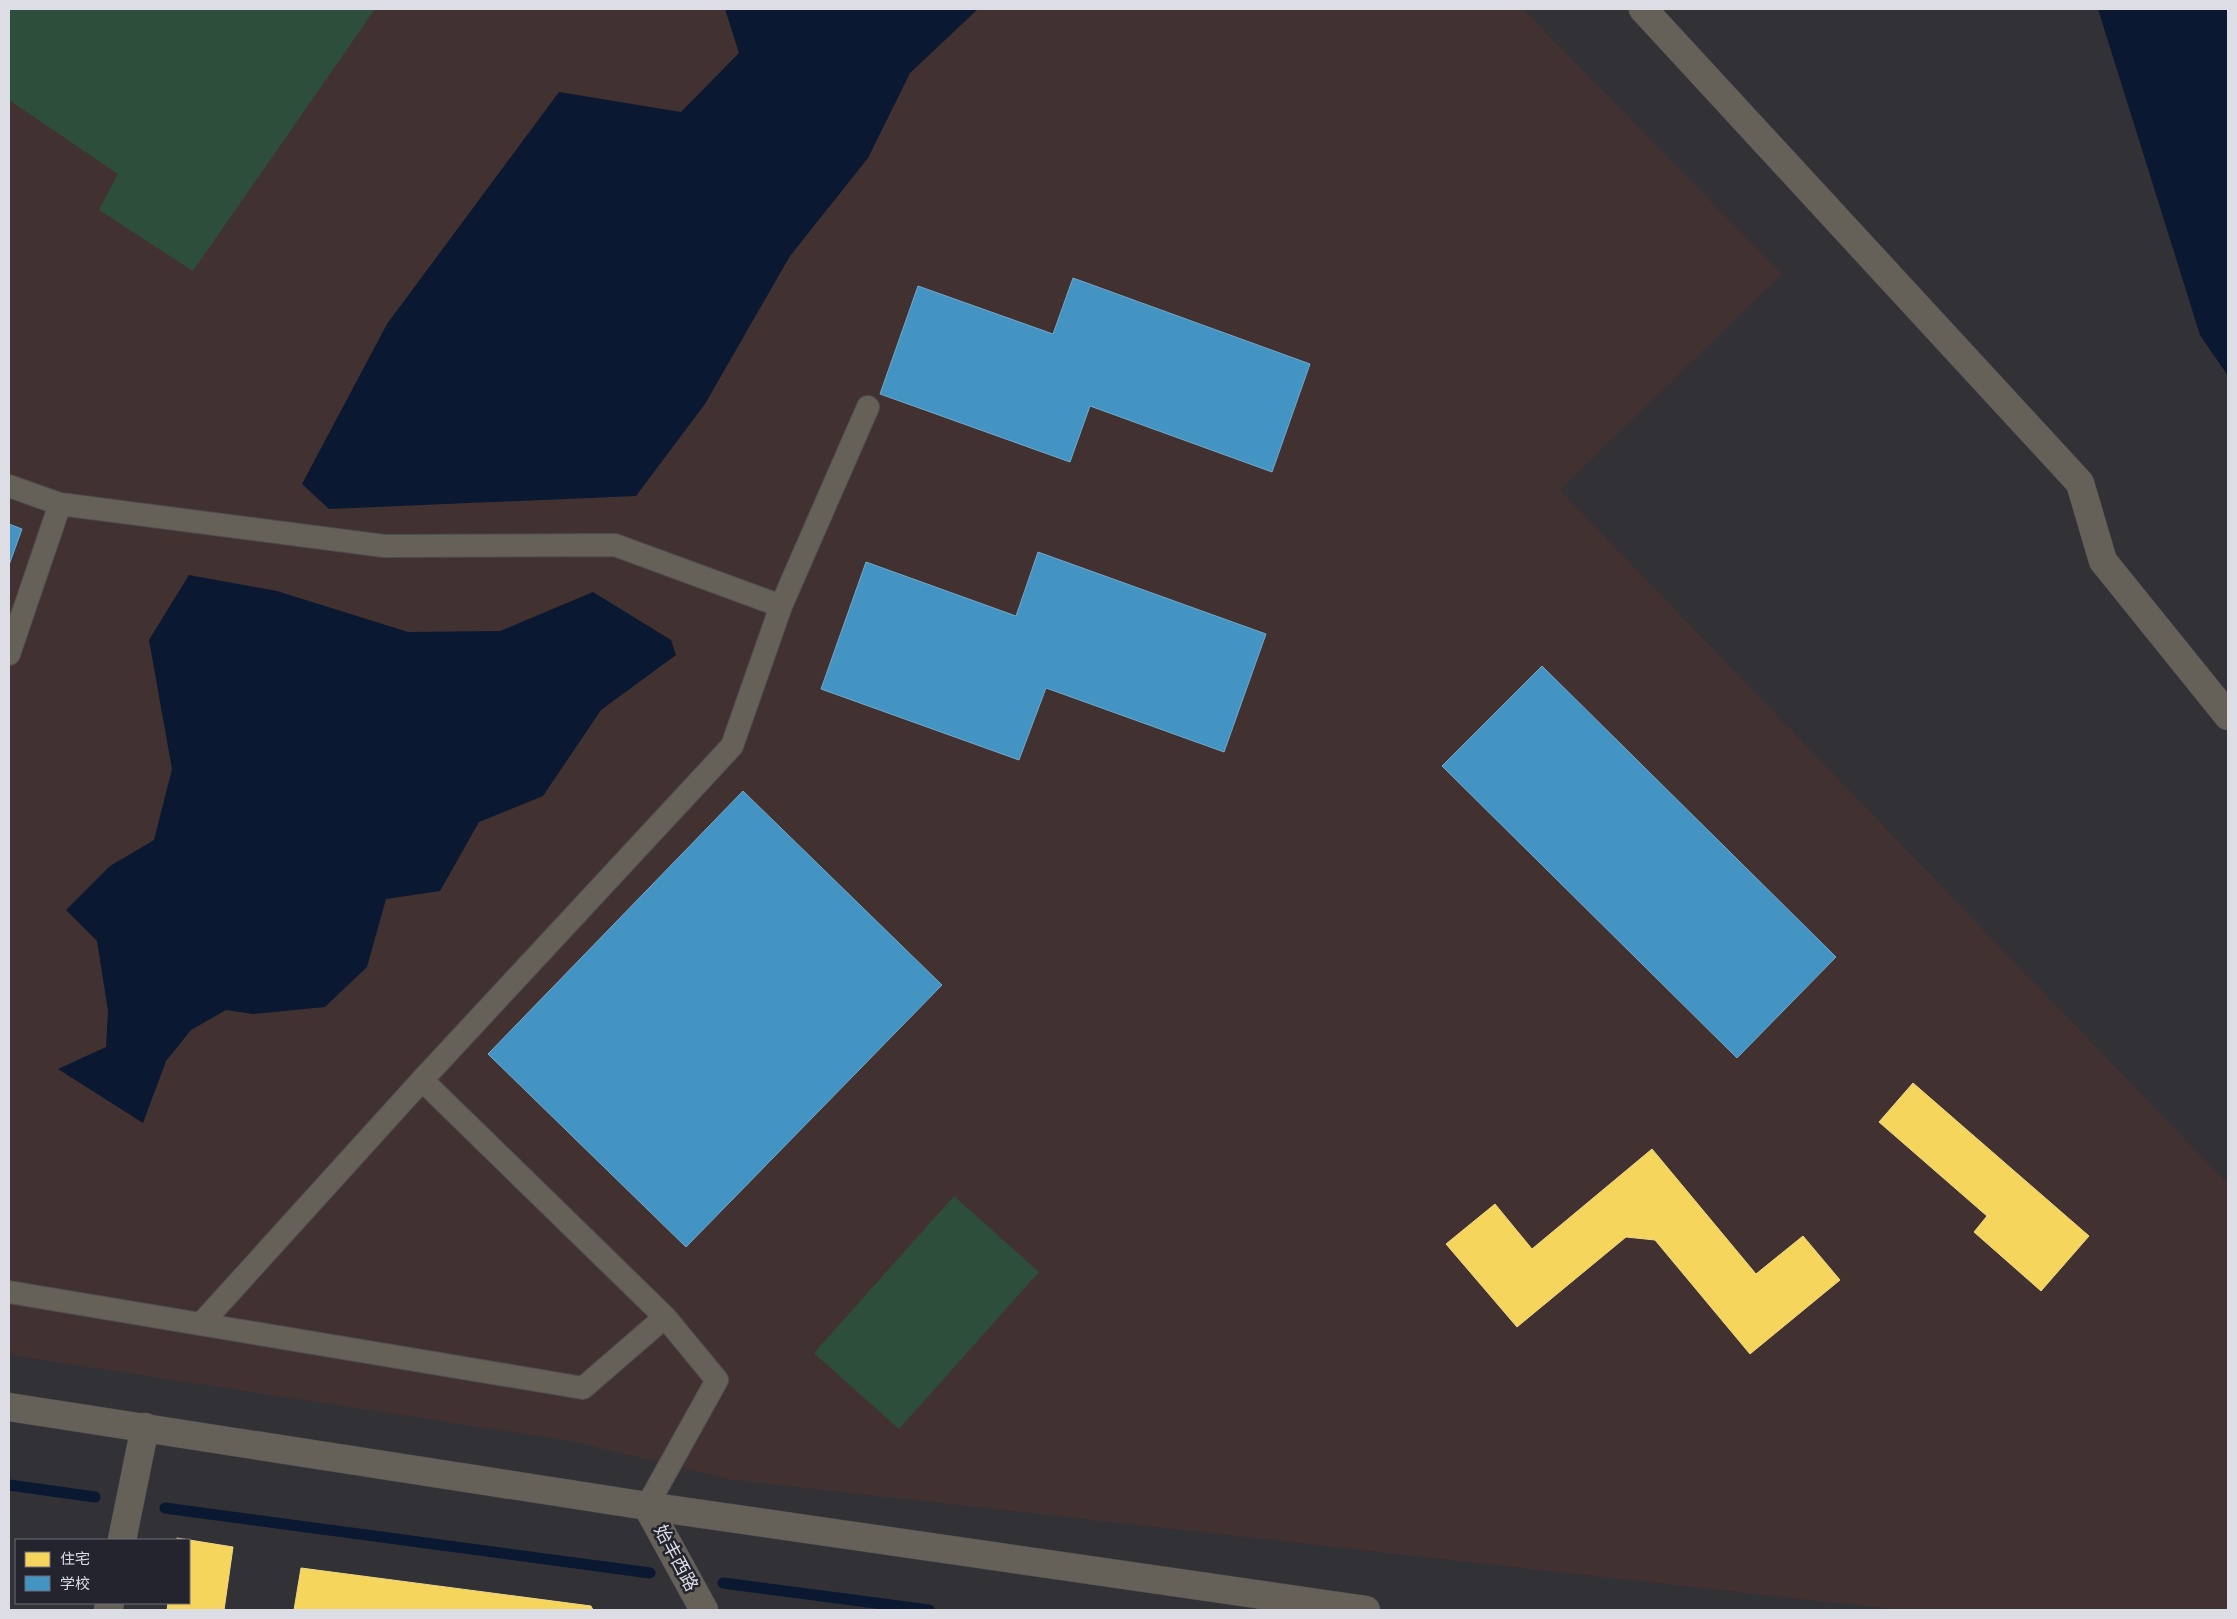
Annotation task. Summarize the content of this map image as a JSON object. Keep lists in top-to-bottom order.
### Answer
{
  "streets": {
    "street": ["始丰西路"]
  },
  "legend": ["住宅", "学校"]
}
